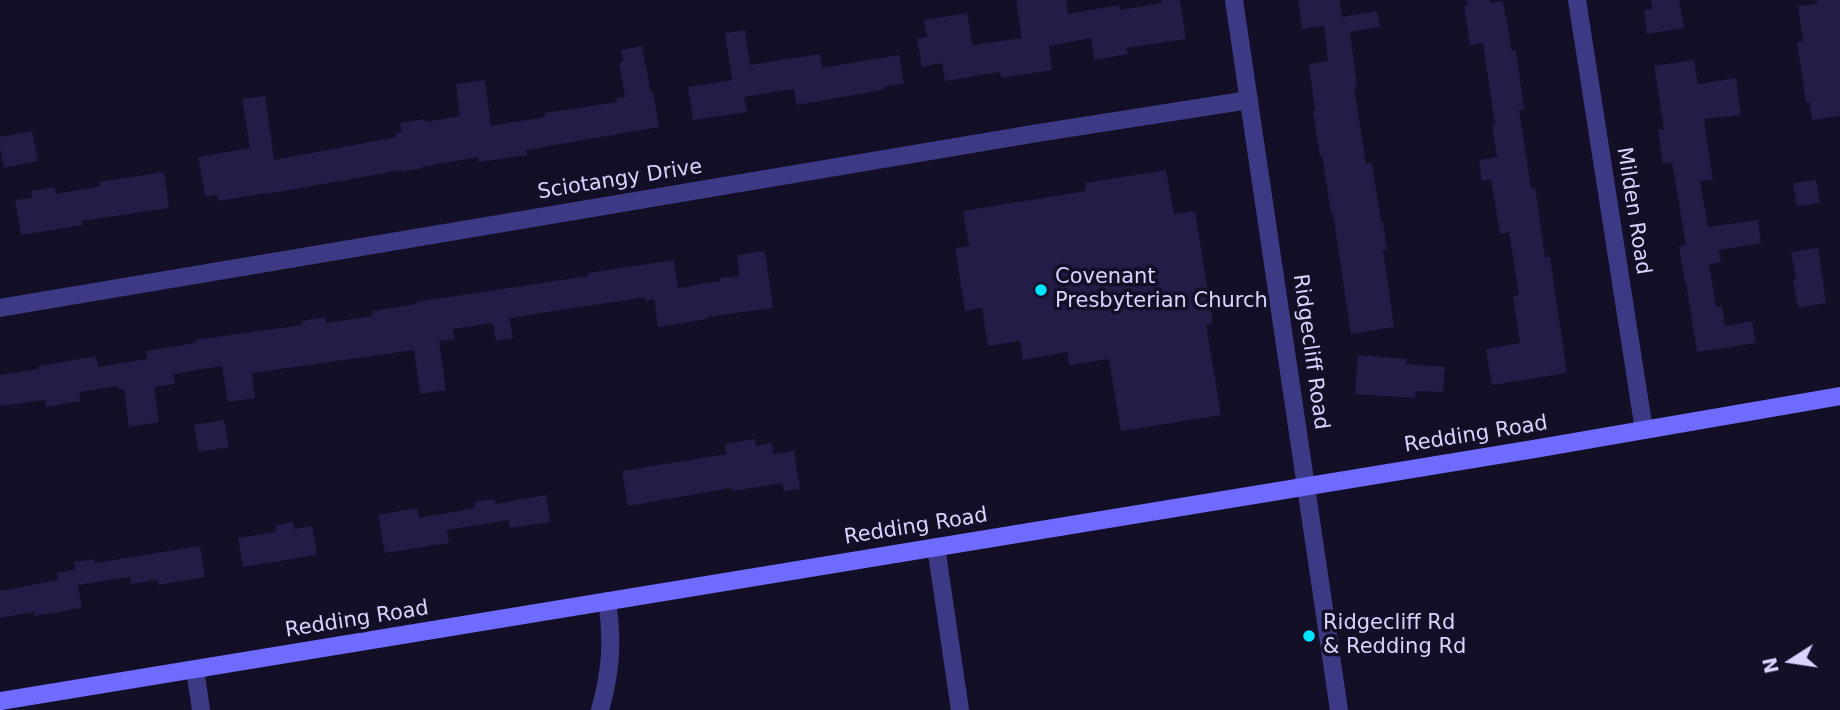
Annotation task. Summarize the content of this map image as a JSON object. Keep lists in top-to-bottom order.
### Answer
{
  "streets": {
    "main road": ["Redding Road"],
    "street": ["Sciotangy Drive", "Milden Road", "Ridgecliff Road"]
  },
  "crossings": [
    ["Sciotangy Drive", "Ridgecliff Road"],
    ["Milden Road", "Redding Road"],
    ["Ridgecliff Road", "Redding Road"]
  ],
  "places": ["Covenant Presbyterian Church", "Ridgecliff Rd & Redding Rd"],
  "north": "left"
}
